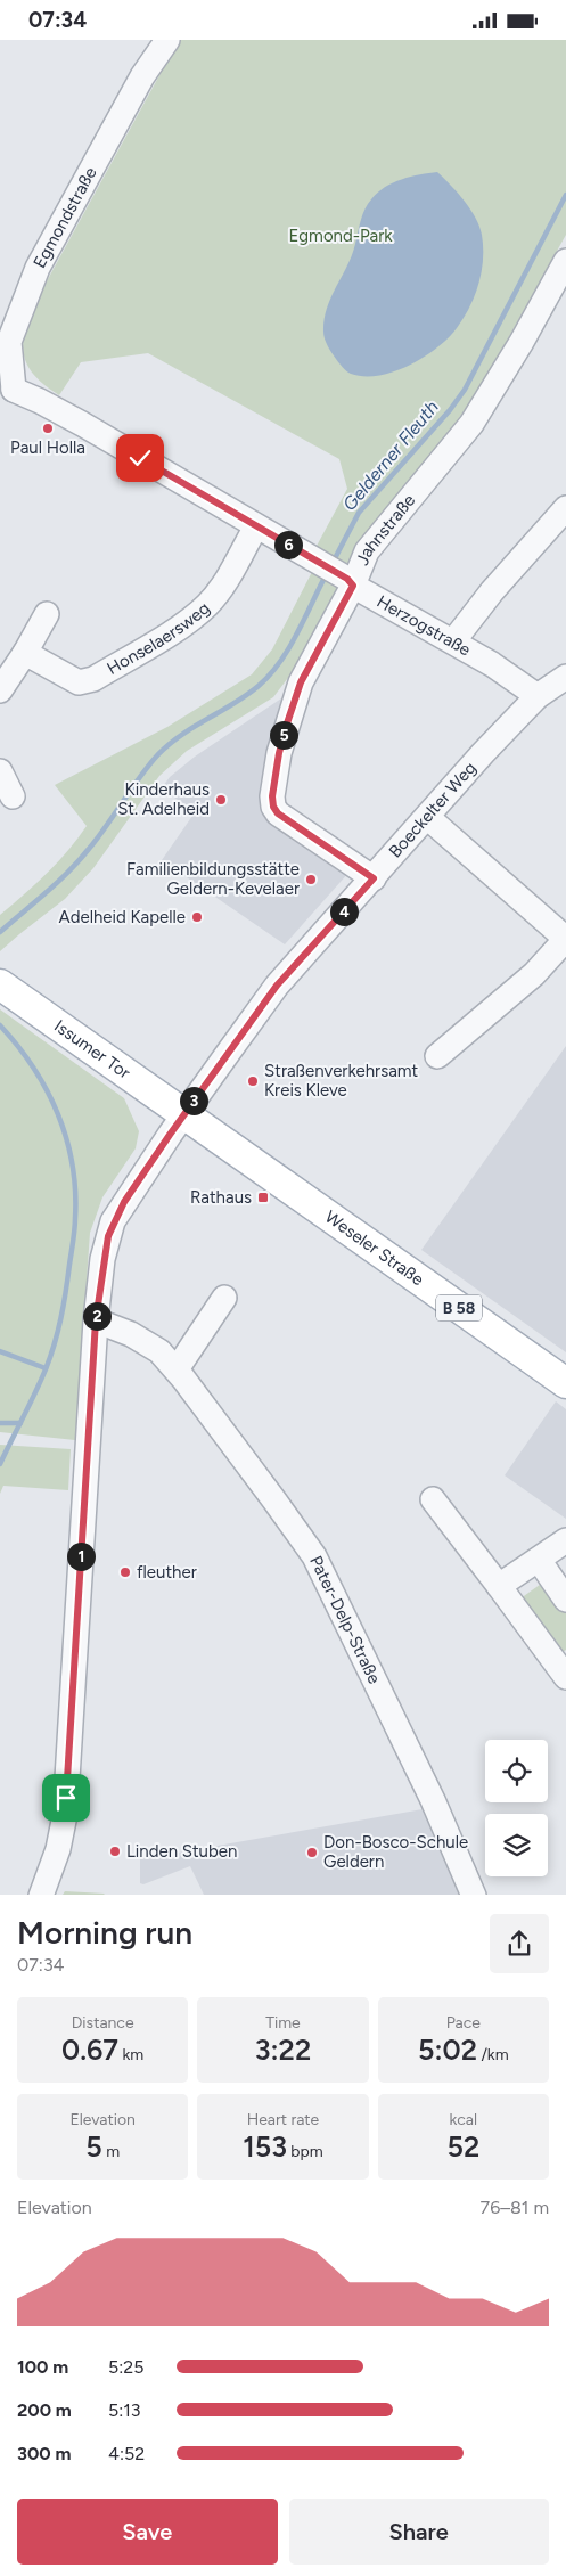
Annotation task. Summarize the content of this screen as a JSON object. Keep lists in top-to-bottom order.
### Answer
{
  "streets": {
    "main road": ["Issumer Tor", "Weseler Straße", "B 58"],
    "street": [
      "Egmondstraße",
      "Jahnstraße",
      "Herzogstraße",
      "Honselaersweg",
      "Boeckelter Weg",
      "Pater-Delp-Straße"
    ]
  },
  "crossings": [
    ["Egmondstraße", "Herzogstraße"],
    ["Jahnstraße", "Herzogstraße"],
    ["Jahnstraße", "Boeckelter Weg"],
    ["Herzogstraße", "Honselaersweg"],
    ["Herzogstraße", "Boeckelter Weg"],
    ["Boeckelter Weg", "Issumer Tor"],
    ["Boeckelter Weg", "Weseler Straße"],
    ["Boeckelter Weg", "Pater-Delp-Straße"],
    ["Issumer Tor", "Weseler Straße"]
  ],
  "water": ["Gelderner Fleuth"],
  "parks": ["Egmond-Park"],
  "places": {
    "other": [
      "Paul Holla",
      "Kinderhaus St. Adelheid",
      "Familienbildungsstätte Geldern-Kevelaer",
      "Adelheid Kapelle",
      "Straßenverkehrsamt Kreis Kleve",
      "fleuther",
      "Linden Stuben",
      "Don-Bosco-Schule Geldern"
    ],
    "transit": ["Rathaus"]
  },
  "page": {
    "status": "07:34",
    "pins": [
      "6",
      "5",
      "4",
      "3",
      "2",
      "1"
    ],
    "heading": ["Morning run", "07:34"],
    "stats": [
      ["Distance", "0.67 km"],
      ["Time", "3:22"],
      ["Pace", "5:02 /km"],
      ["Elevation", "5 m"],
      ["Heart rate", "153 bpm"],
      ["kcal", "52"]
    ],
    "chart": ["Elevation", "76–81 m"],
    "list": [
      {
        "name": "100 m",
        "note": "5:25"
      },
      {
        "name": "200 m",
        "note": "5:13"
      },
      {
        "name": "300 m",
        "note": "4:52"
      }
    ],
    "buttons": ["Save", "Share"]
  }
}
